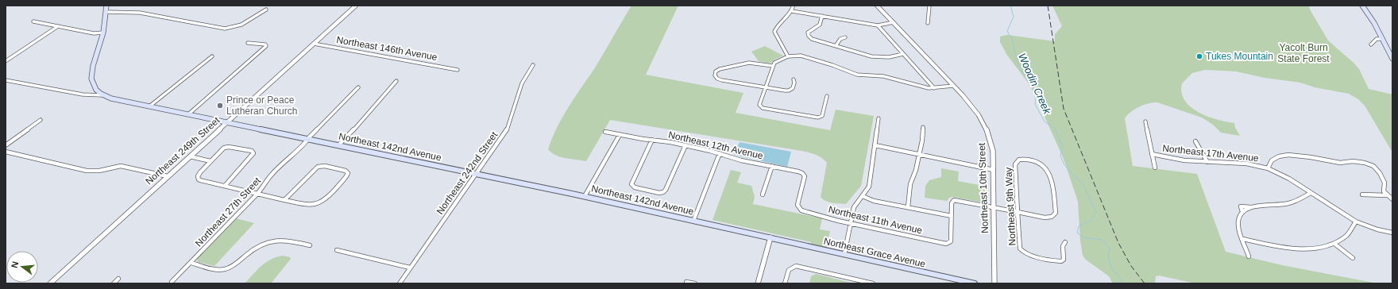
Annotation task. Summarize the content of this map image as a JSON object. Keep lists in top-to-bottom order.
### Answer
{
  "streets": {
    "main road": ["Northeast 142nd Avenue", "Northeast Grace Avenue"],
    "street": [
      "Northeast 146th Avenue",
      "Northeast 12th Avenue",
      "Northeast 249th Street",
      "Northeast 17th Avenue",
      "Northeast 242nd Street",
      "Northeast 10th Street",
      "Northeast 9th Way",
      "Northeast 27th Street",
      "Northeast 11th Avenue"
    ]
  },
  "crossings": [
    ["Northeast 146th Avenue", "Northeast 249th Street"],
    ["Northeast 12th Avenue", "Northeast 11th Avenue"],
    ["Northeast 142nd Avenue", "Northeast 249th Street"],
    ["Northeast 142nd Avenue", "Northeast 242nd Street"],
    ["Northeast 142nd Avenue", "Northeast 27th Street"],
    ["Northeast 142nd Avenue", "Northeast Grace Avenue"]
  ],
  "water": ["Woodin Creek"],
  "parks": ["Yacolt Burn State Forest"],
  "places": ["Tukes Mountain", "Prince or Peace Lutheran Church"],
  "north": "left"
}
